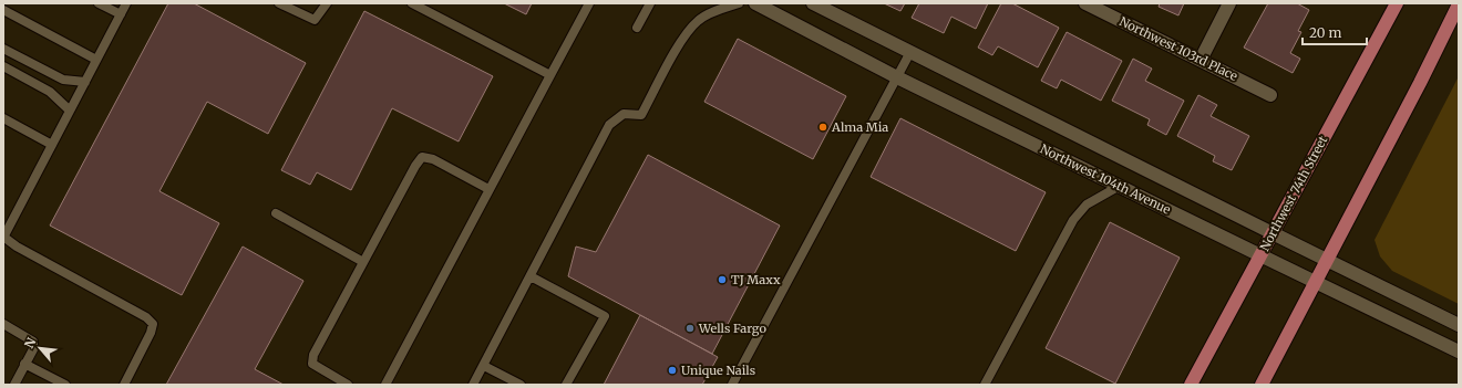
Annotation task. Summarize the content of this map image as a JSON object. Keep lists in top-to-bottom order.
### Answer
{
  "streets": {
    "main road": ["Northwest 74th Street"],
    "street": ["Northwest 103rd Place", "Northwest 104th Avenue"]
  },
  "crossings": [
    ["Northwest 104th Avenue", "Northwest 74th Street"]
  ],
  "places": [
    "Alma Mia",
    "TJ Maxx",
    "Wells Fargo",
    "Unique Nails"
  ],
  "scale_bar": "20 m",
  "north": "top left"
}
